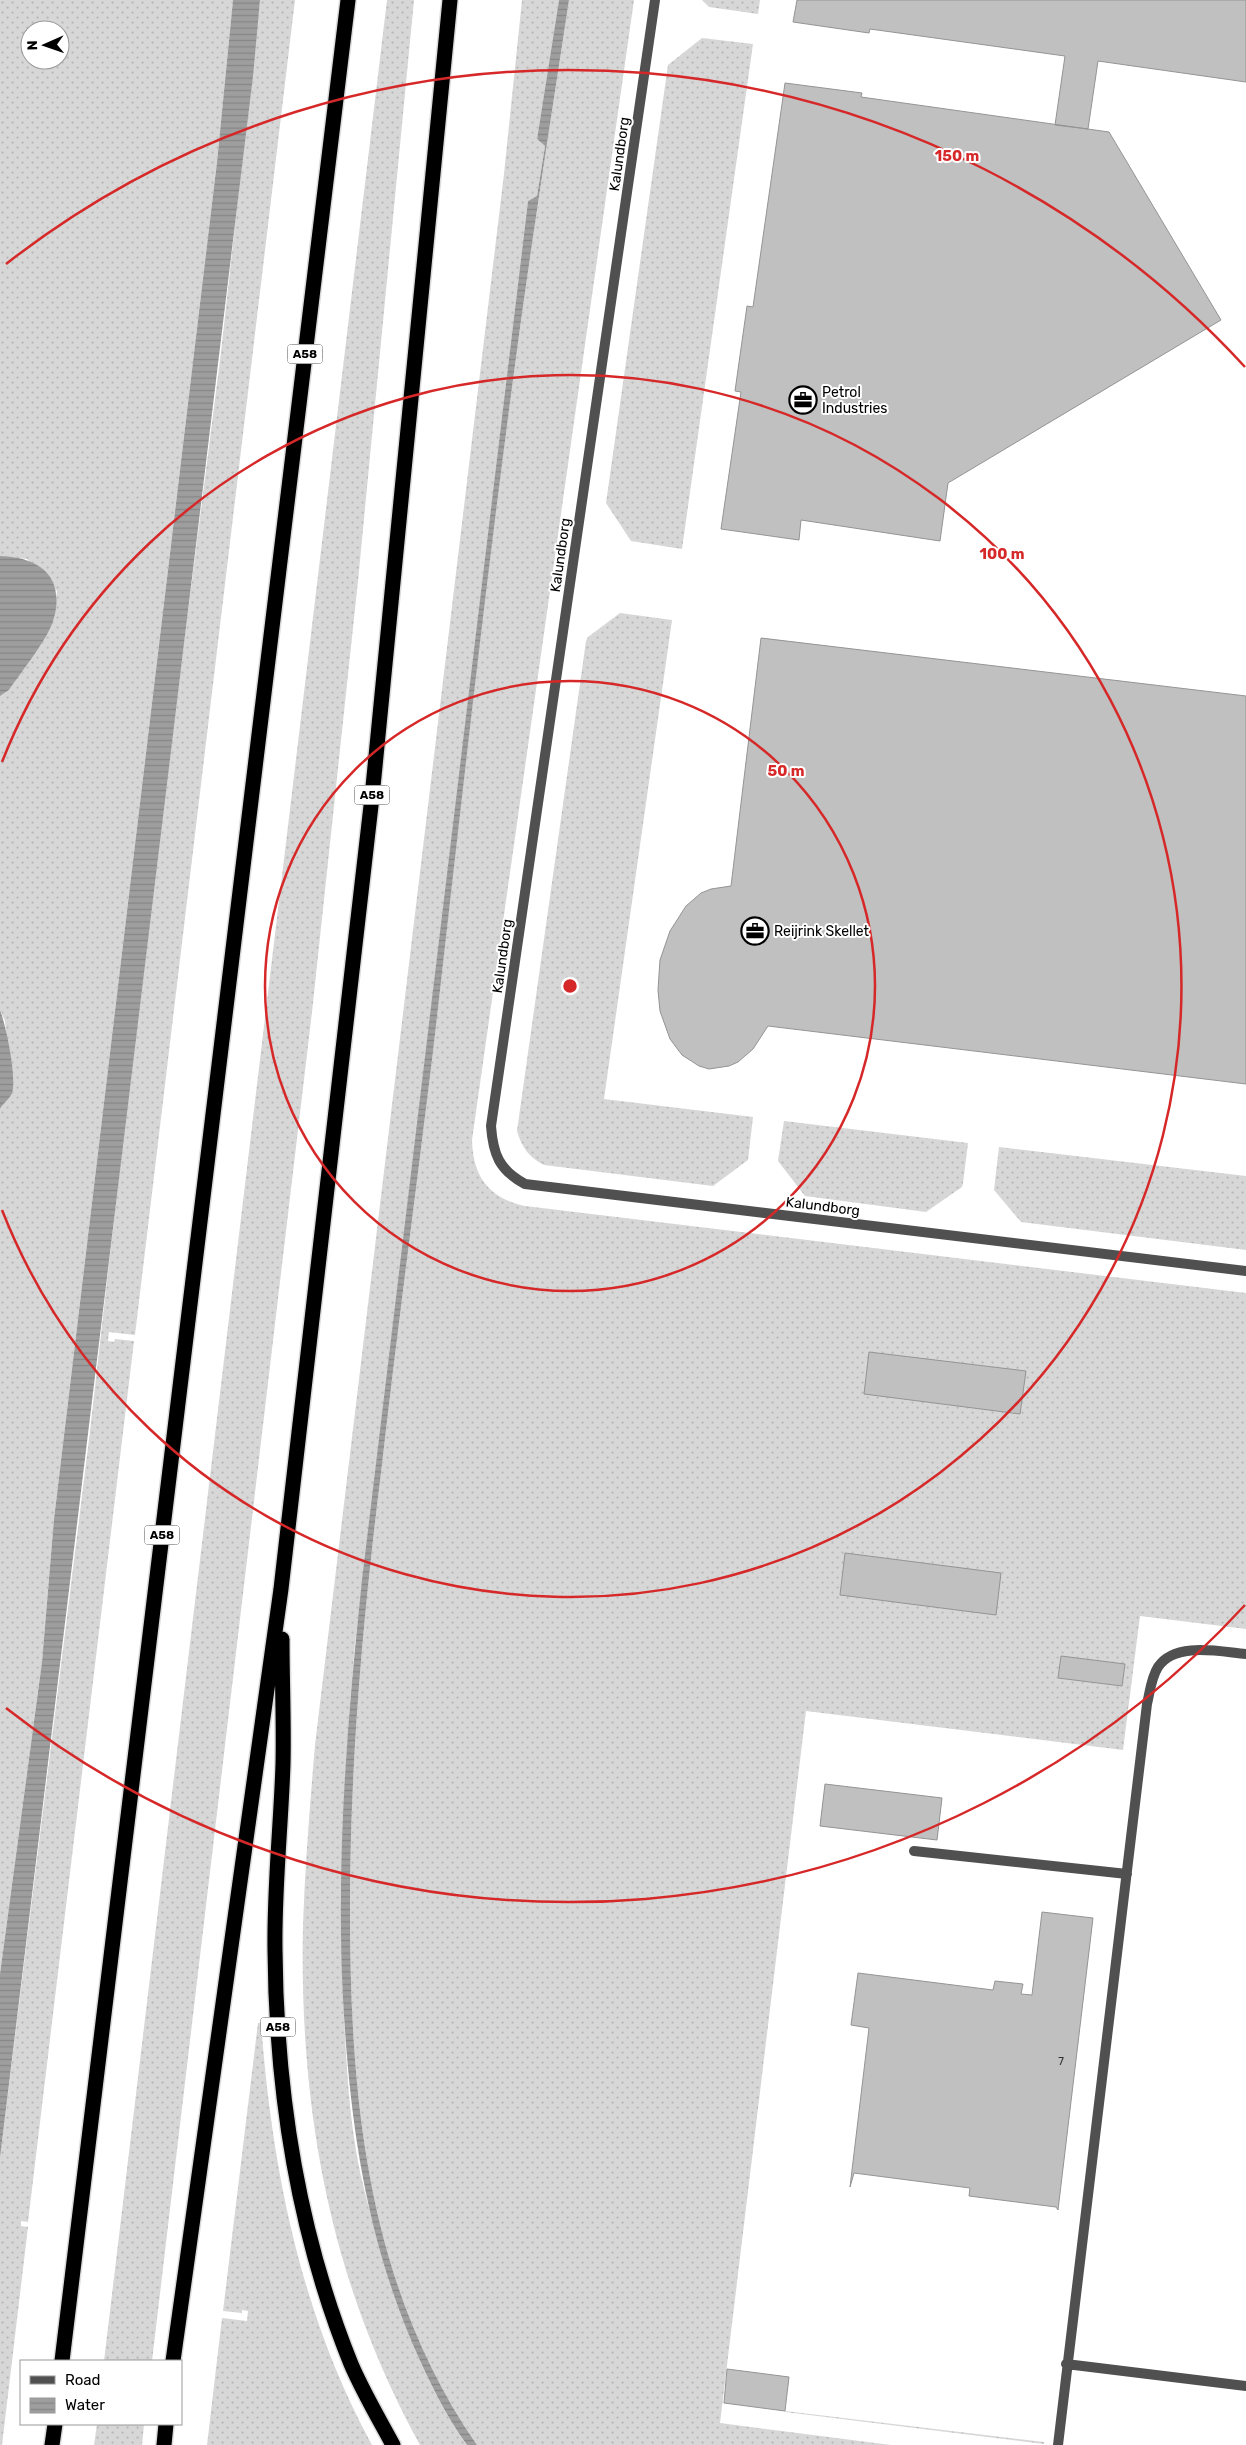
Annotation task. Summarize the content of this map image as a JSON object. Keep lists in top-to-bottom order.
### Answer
{
  "streets": {
    "highway": ["A58"],
    "street": ["Kalundborg"]
  },
  "places": {
    "office": ["Petrol Industries", "Reijrink Skellet"]
  },
  "house_numbers": ["7"],
  "legend": ["Road", "Water"],
  "north": "left",
  "rings": ["150 m", "100 m", "50 m"]
}
